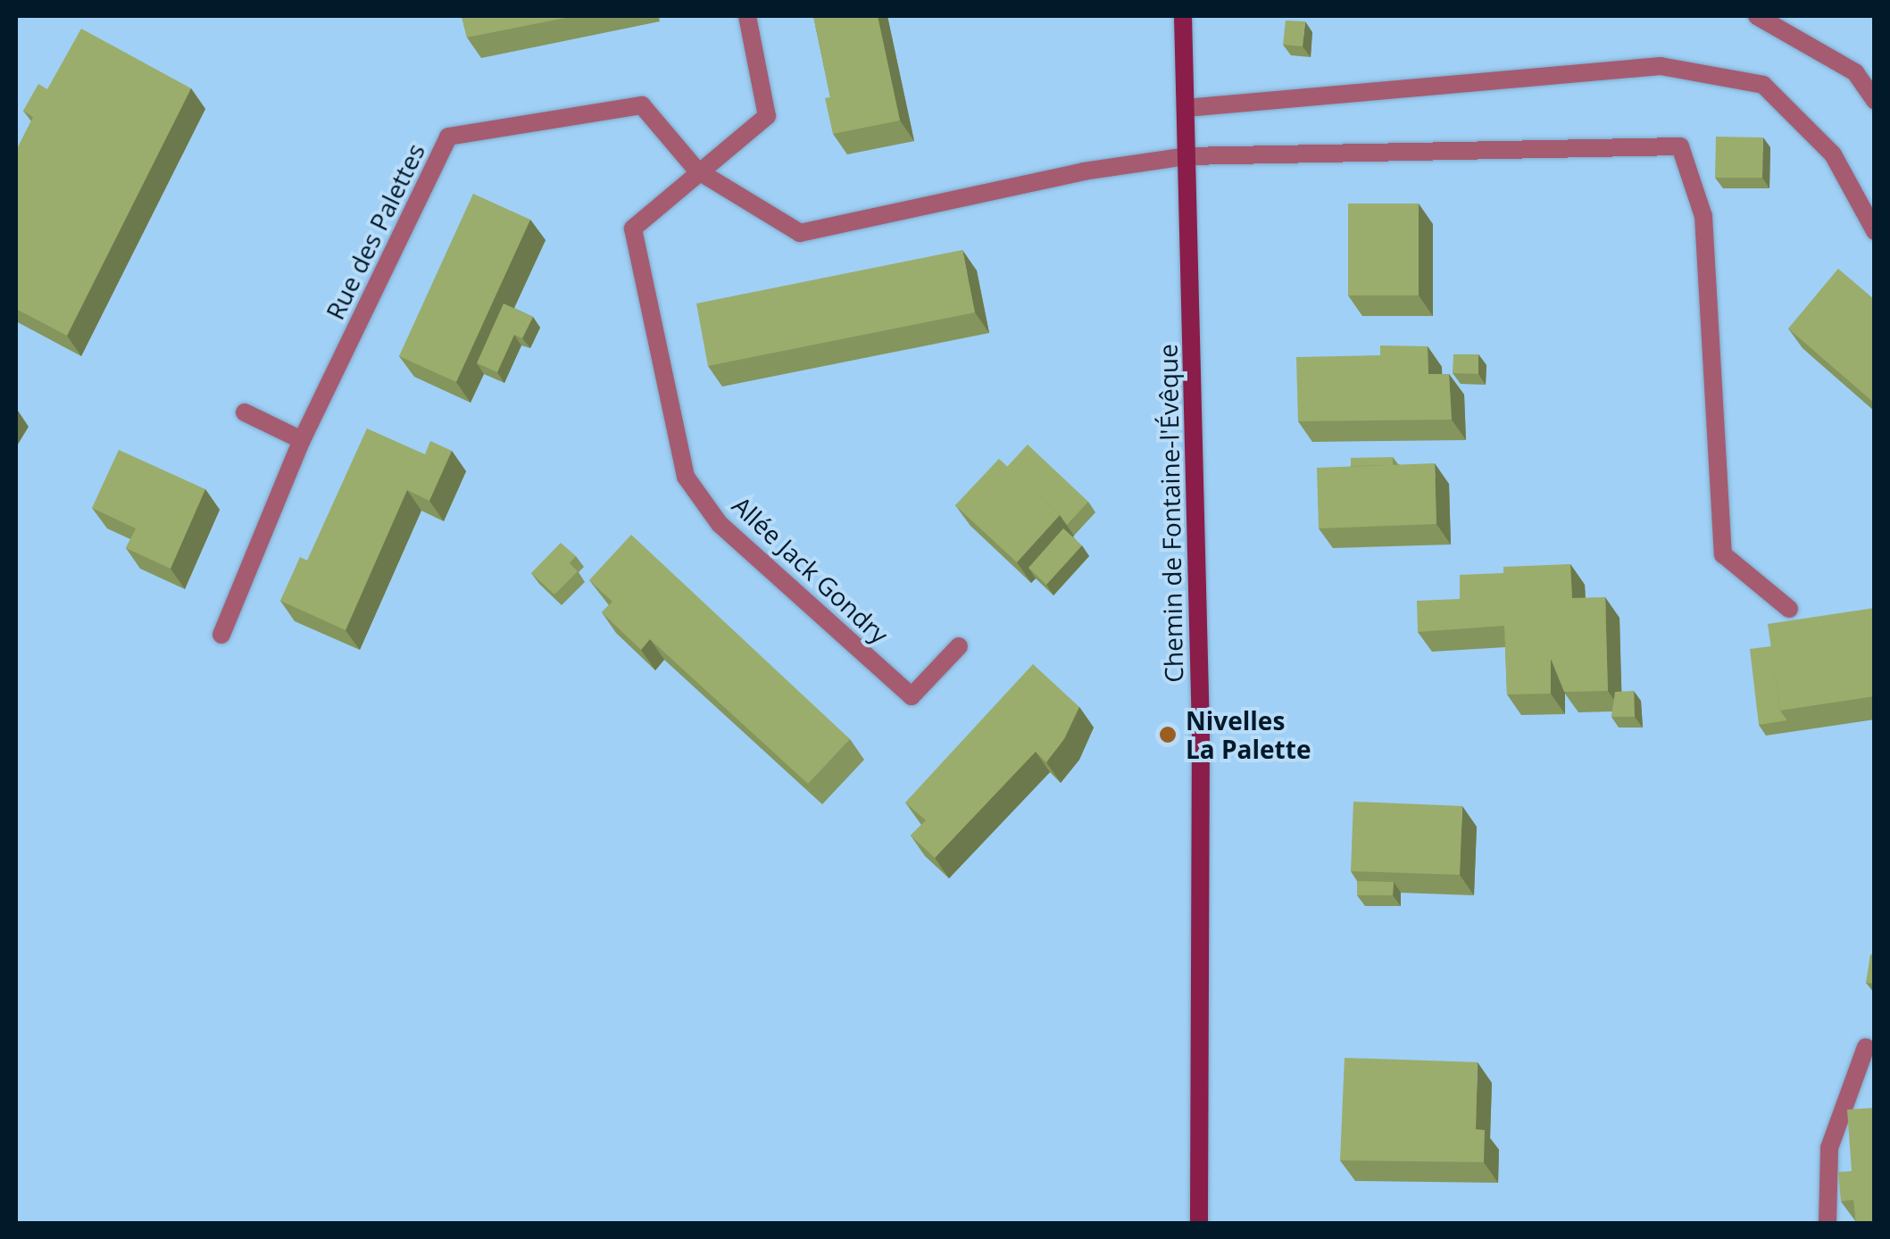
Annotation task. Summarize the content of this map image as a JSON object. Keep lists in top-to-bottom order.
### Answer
{
  "streets": {
    "street": ["Rue des Palettes", "Chemin de Fontaine-l'Évêque", "Allée Jack Gondry"]
  },
  "crossings": [
    ["Rue des Palettes", "Chemin de Fontaine-l'Évêque"],
    ["Rue des Palettes", "Allée Jack Gondry"]
  ],
  "places": ["Nivelles La Palette"]
}
